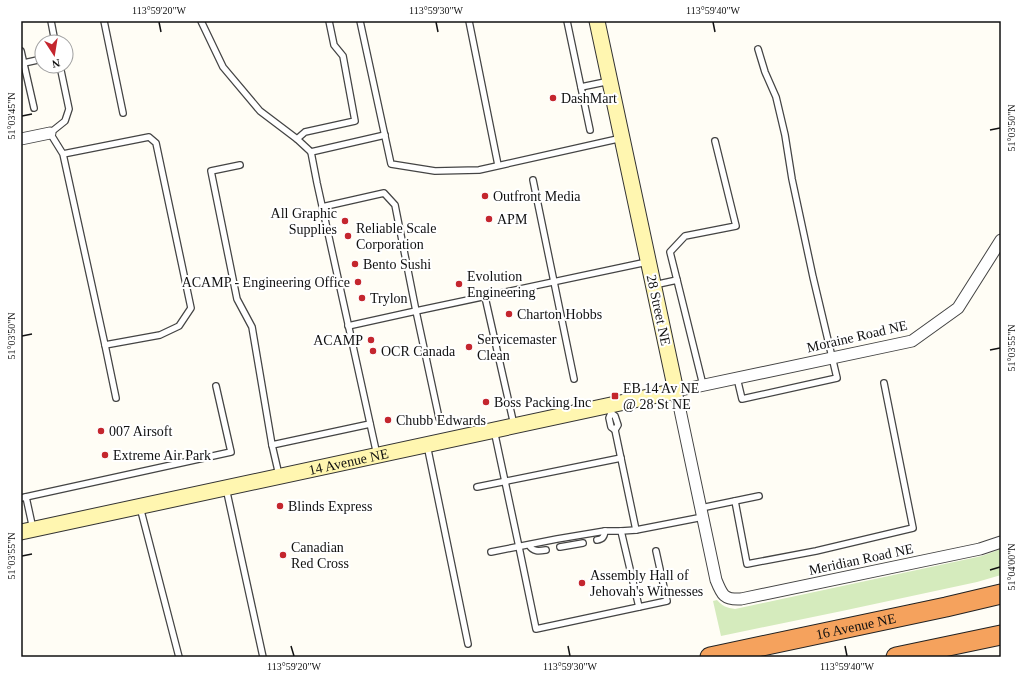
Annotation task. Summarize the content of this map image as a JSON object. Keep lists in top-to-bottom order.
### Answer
{
  "streets": {
    "highway": ["16 Avenue NE"],
    "street": [
      "28 Street NE",
      "Moraine Road NE",
      "14 Avenue NE",
      "Meridian Road NE"
    ]
  },
  "crossings": [
    ["28 Street NE", "Moraine Road NE"],
    ["28 Street NE", "14 Avenue NE"],
    ["28 Street NE", "Meridian Road NE"],
    ["Moraine Road NE", "14 Avenue NE"]
  ],
  "places": {
    "other": [
      "DashMart",
      "Outfront Media",
      "APM",
      "All Graphic Supplies",
      "Reliable Scale Corporation",
      "Bento Sushi",
      "ACAMP - Engineering Office",
      "Evolution Engineering",
      "Trylon",
      "Charton Hobbs",
      "ACAMP",
      "Servicemaster Clean",
      "OCR Canada",
      "Boss Packing Inc",
      "Chubb Edwards",
      "007 Airsoft",
      "Extreme Air Park",
      "Blinds Express",
      "Canadian Red Cross",
      "Assembly Hall of Jehovah's Witnesses"
    ],
    "transit": ["EB 14 Av NE @ 28 St NE"]
  },
  "north": "bottom",
  "coordinates": [
    "113°59'20\"W",
    "113°59'30\"W",
    "113°59'40\"W",
    "51°03'45\"N",
    "51°03'50\"N",
    "51°03'55\"N",
    "51°04'00\"N"
  ]
}
